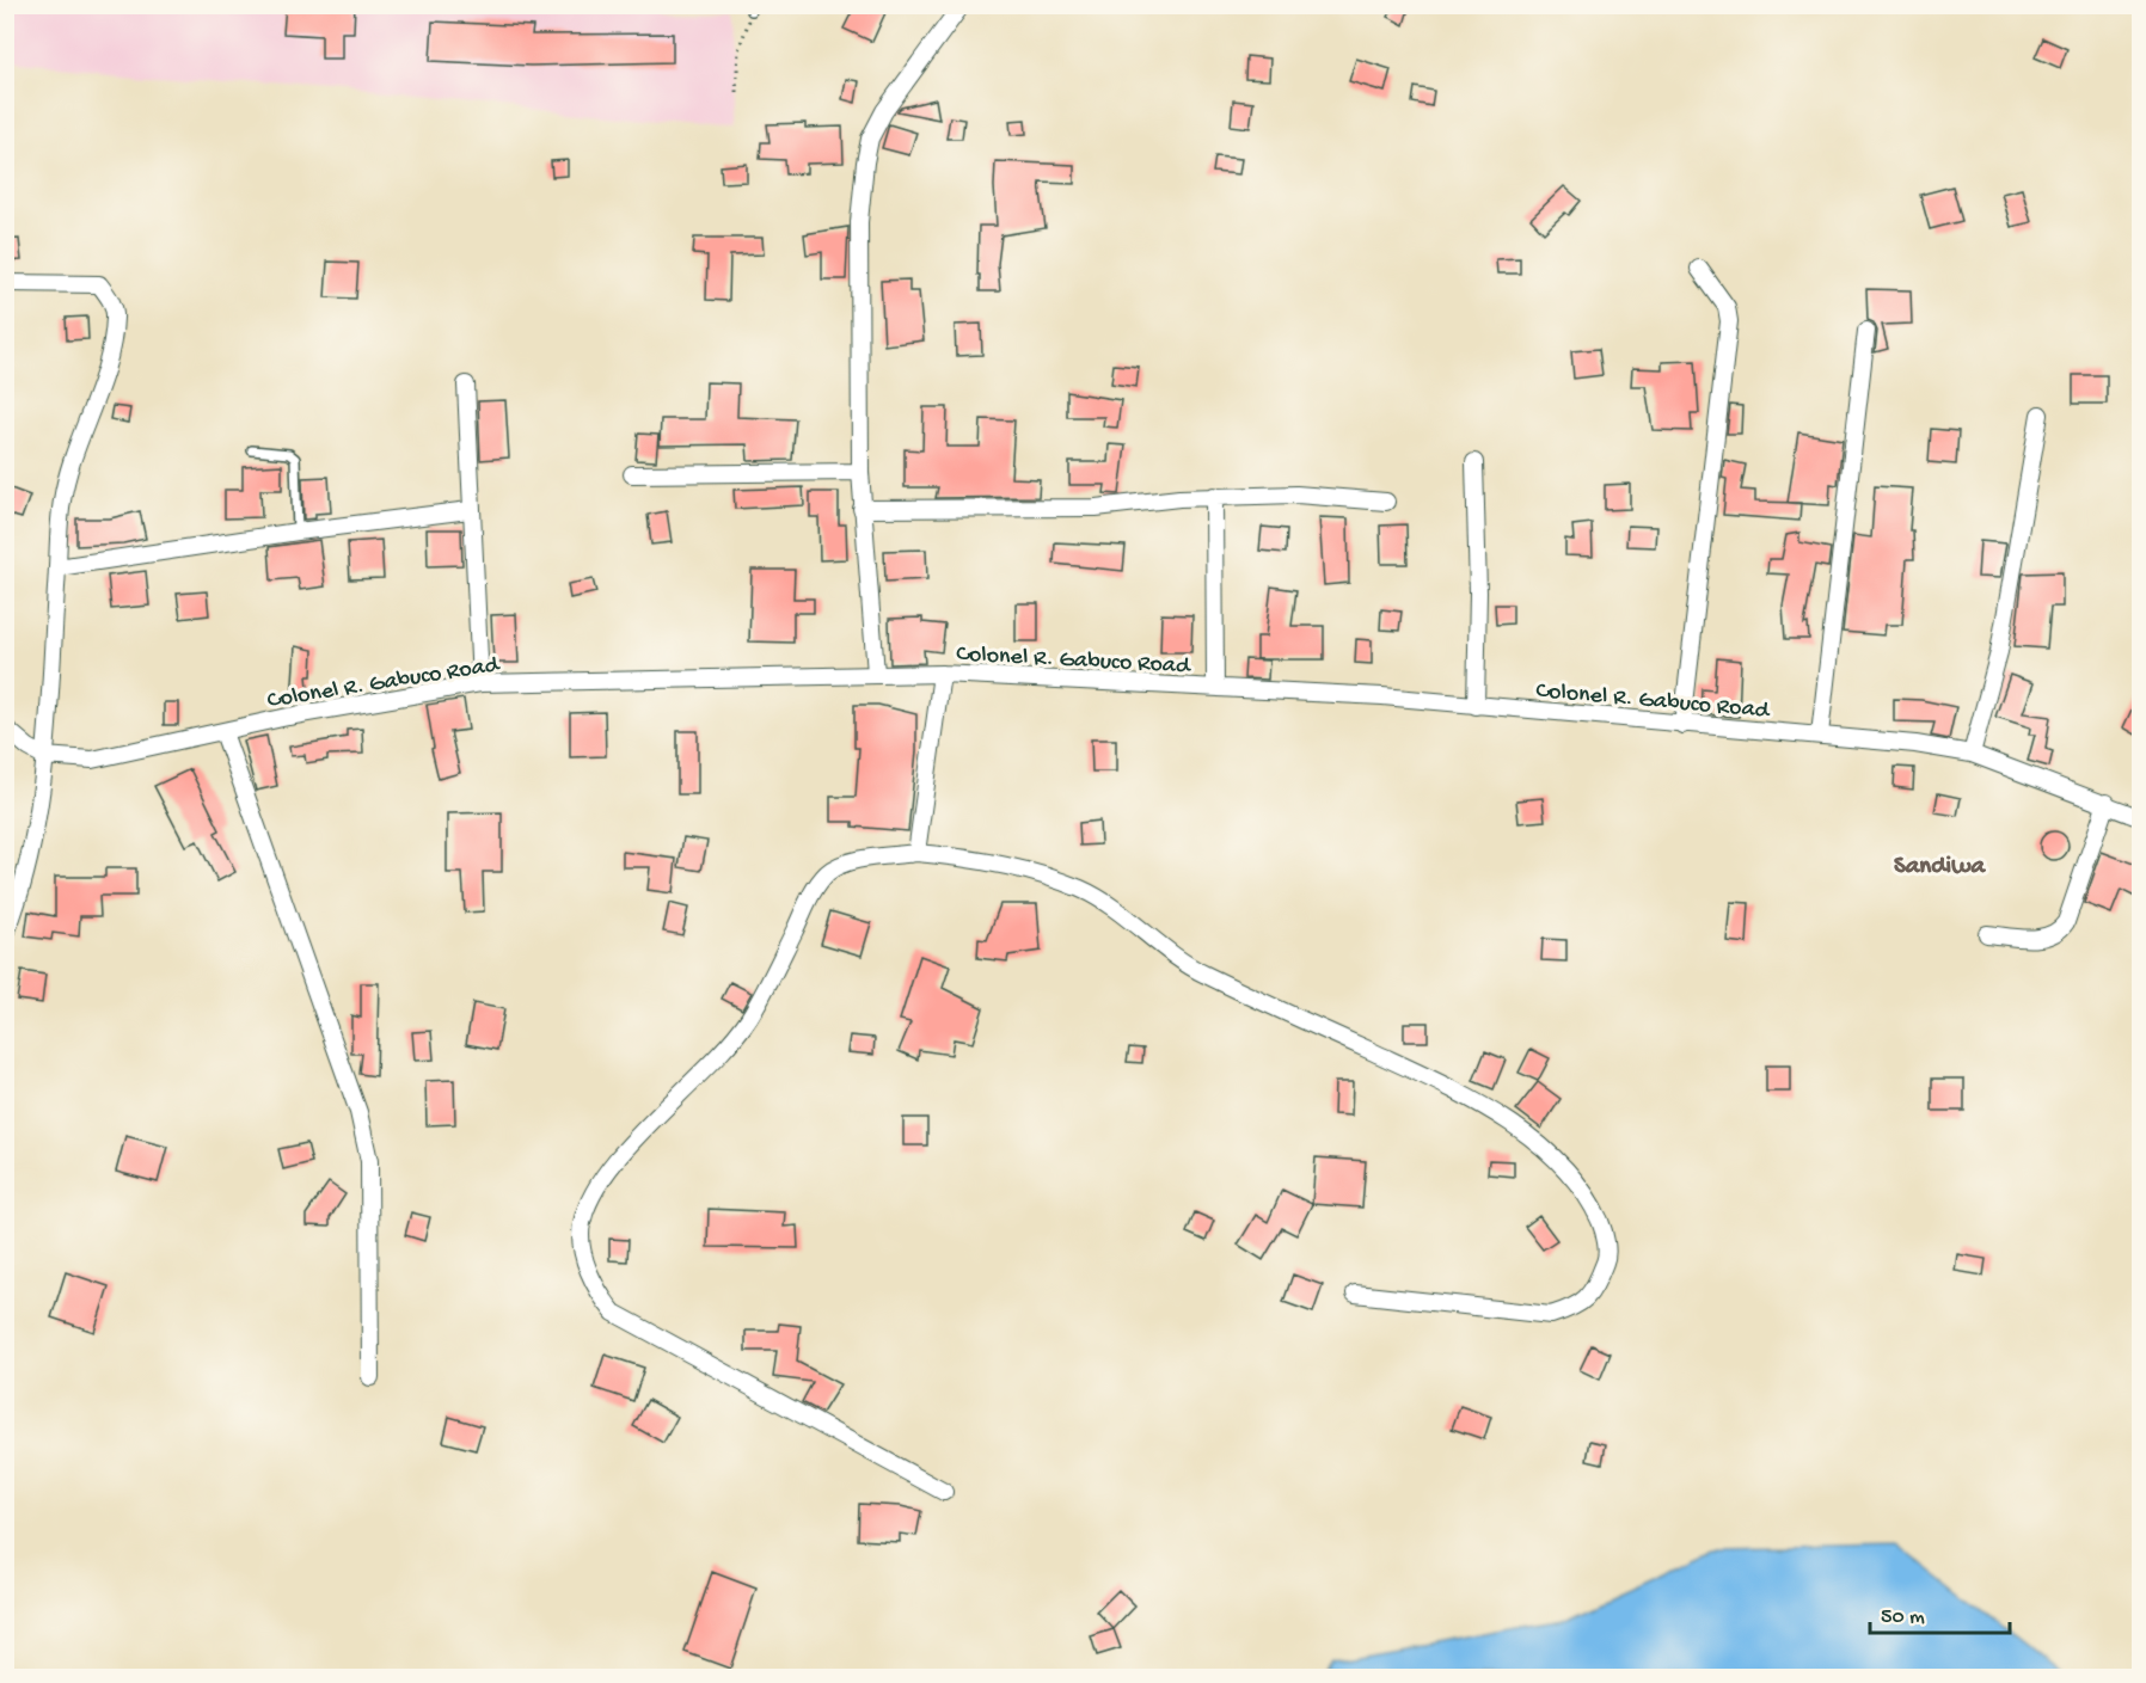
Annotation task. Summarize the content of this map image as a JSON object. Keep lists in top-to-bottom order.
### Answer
{
  "streets": {
    "street": ["Colonel R. Gabuco Road"]
  },
  "districts": ["Sandiwa"],
  "scale_bar": "50 m"
}
